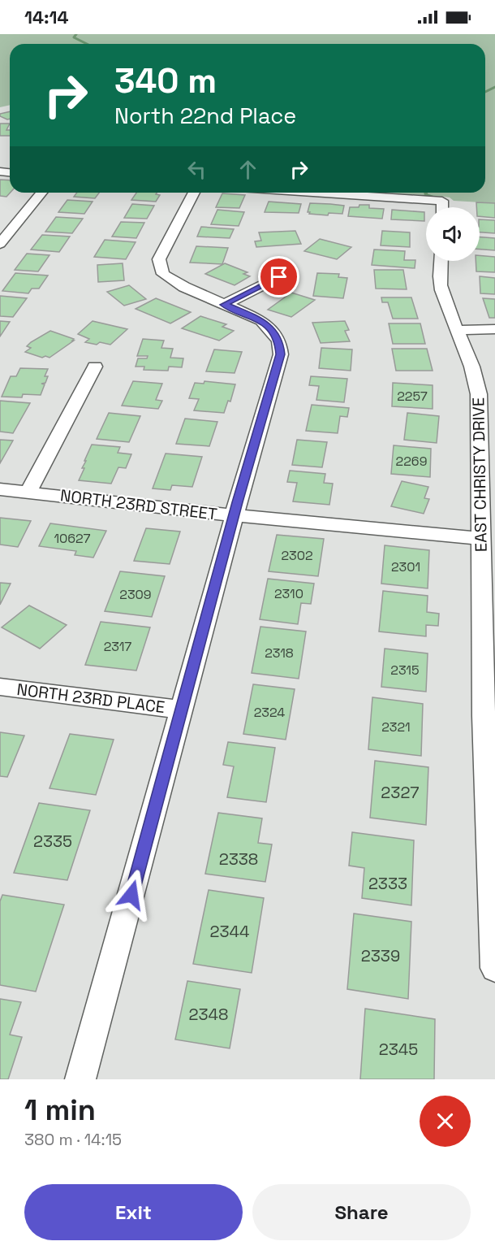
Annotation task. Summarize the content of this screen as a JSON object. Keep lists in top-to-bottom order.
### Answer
{
  "streets": {
    "street": ["EAST CHRISTY DRIVE", "NORTH 23RD STREET", "NORTH 23RD PLACE"]
  },
  "crossings": [
    ["EAST CHRISTY DRIVE", "NORTH 23RD STREET"]
  ],
  "house_numbers": [
    "2257",
    "2269",
    "10627",
    "2302",
    "2301",
    "2310",
    "2309",
    "2317",
    "2318",
    "2315",
    "2324",
    "2321",
    "2327",
    "2335",
    "2338",
    "2333",
    "2344",
    "2339",
    "2348",
    "2345"
  ],
  "page": {
    "status": "14:14",
    "turn": ["340 m", "North 22nd Place"],
    "heading": ["1 min", "380 m · 14:15"],
    "buttons": ["Exit", "Share"]
  }
}
